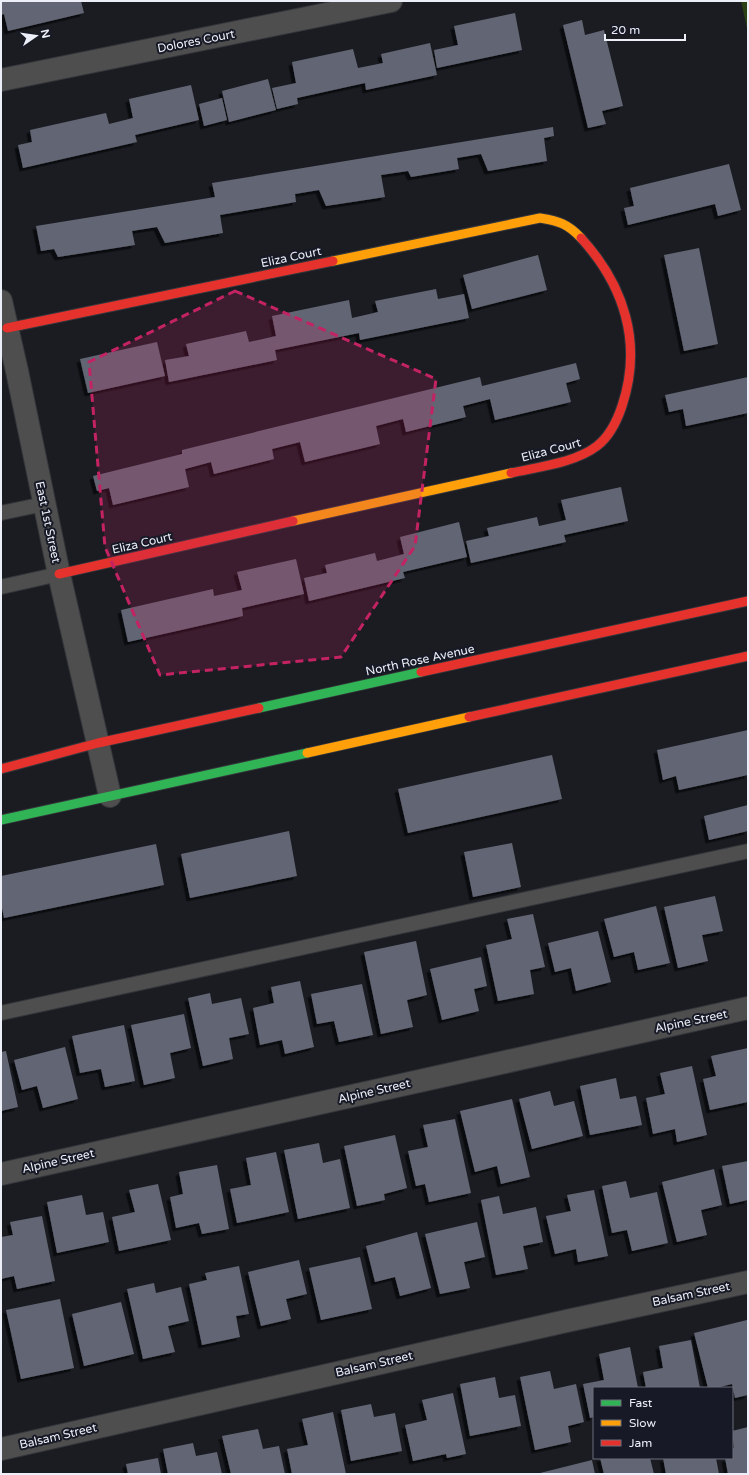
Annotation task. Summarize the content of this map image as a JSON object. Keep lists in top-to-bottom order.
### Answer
{
  "streets": {
    "main road": ["Eliza Court", "North Rose Avenue"],
    "street": [
      "Dolores Court",
      "East 1st Street",
      "Alpine Street",
      "Balsam Street"
    ]
  },
  "crossings": [
    ["Eliza Court", "East 1st Street"],
    ["East 1st Street", "North Rose Avenue"]
  ],
  "legend": ["Fast", "Slow", "Jam"],
  "scale_bar": "20 m",
  "north": "right"
}
